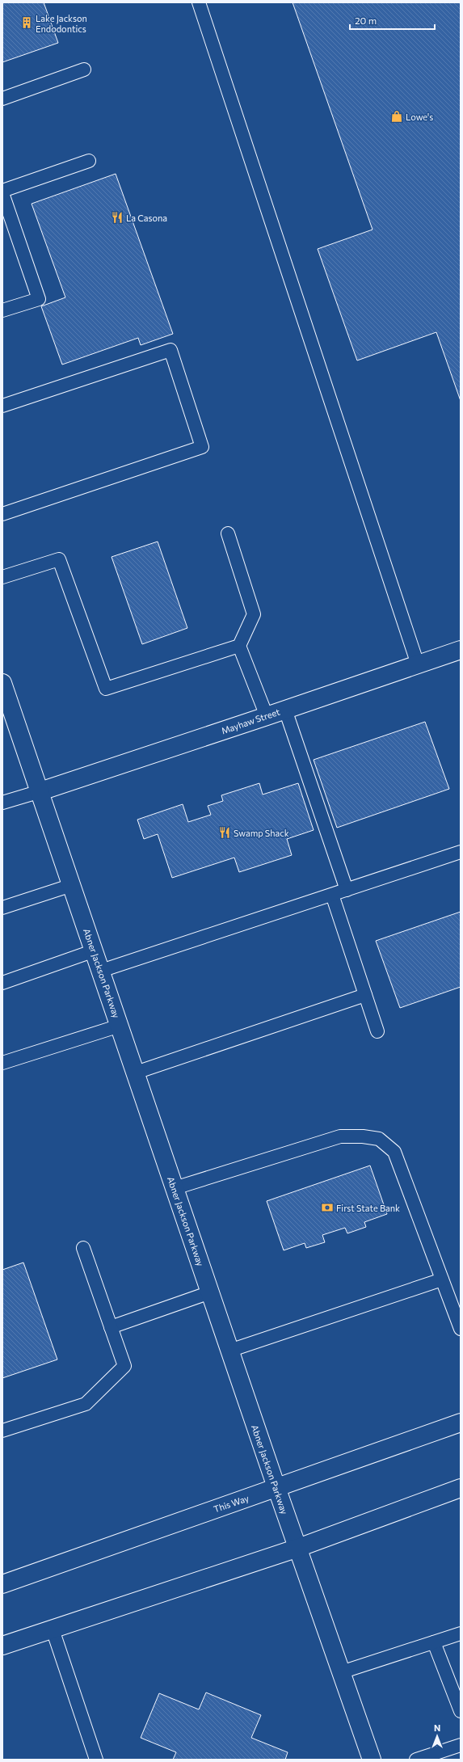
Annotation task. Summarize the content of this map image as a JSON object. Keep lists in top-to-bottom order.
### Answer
{
  "streets": {
    "street": ["Mayhaw Street", "Abner Jackson Parkway", "This Way"]
  },
  "crossings": [
    ["Mayhaw Street", "Abner Jackson Parkway"],
    ["Abner Jackson Parkway", "This Way"]
  ],
  "places": {
    "building": ["Lake Jackson Endodontics"],
    "shop": ["Lowe's"],
    "restaurant": ["La Casona", "Swamp Shack"],
    "bank": ["First State Bank"]
  },
  "scale_bar": "20 m",
  "north": "top"
}
